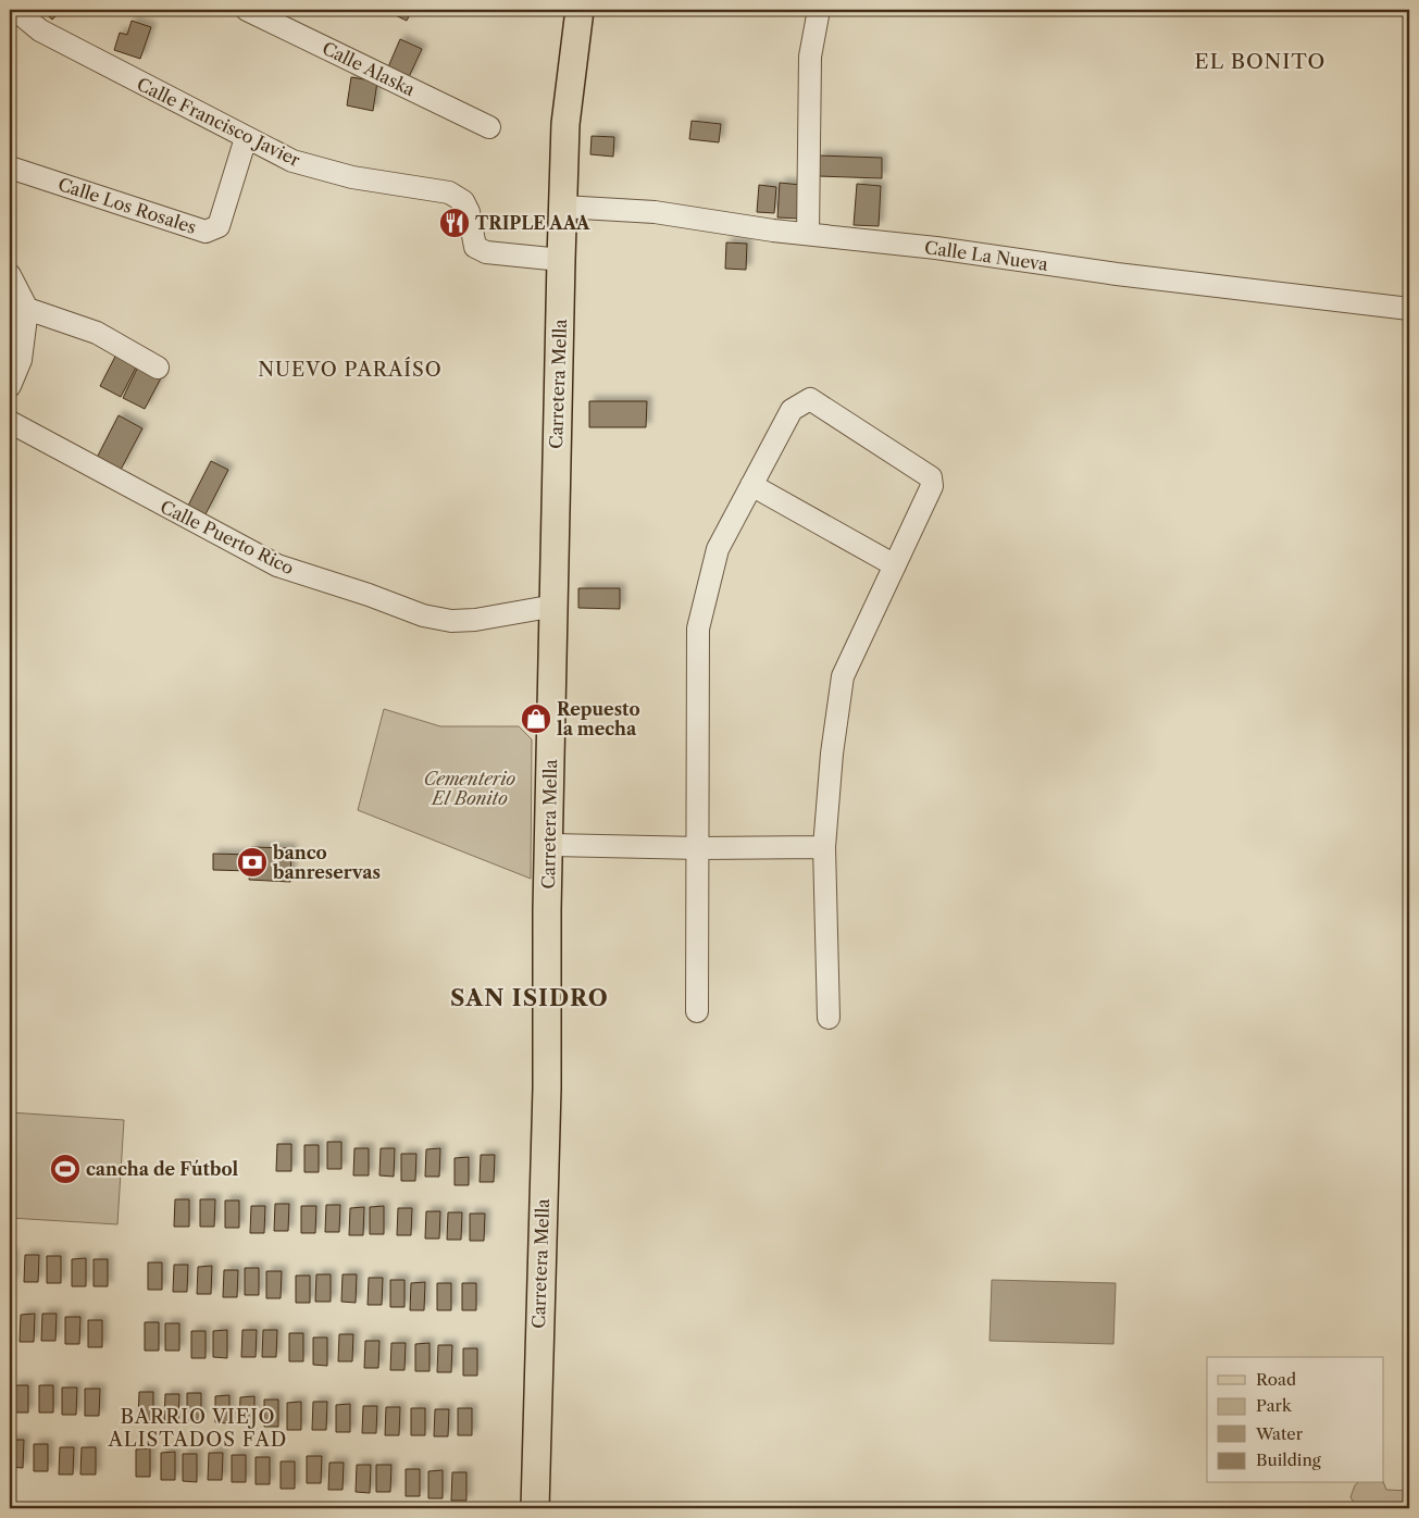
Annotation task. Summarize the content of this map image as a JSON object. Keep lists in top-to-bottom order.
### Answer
{
  "streets": {
    "main road": ["Carretera Mella"],
    "street": [
      "Calle Alaska",
      "Calle Francisco Javier",
      "Calle Los Rosales",
      "Calle La Nueva",
      "Calle Puerto Rico"
    ]
  },
  "crossings": [
    ["Calle Francisco Javier", "Calle Los Rosales"],
    ["Calle Francisco Javier", "Carretera Mella"],
    ["Calle La Nueva", "Carretera Mella"],
    ["Carretera Mella", "Calle Puerto Rico"]
  ],
  "districts": [
    "EL BONITO",
    "NUEVO PARAÍSO",
    "SAN ISIDRO",
    "BARRIO VIEJO ALISTADOS FAD"
  ],
  "parks": ["Cementerio El Bonito"],
  "places": {
    "restaurant": ["TRIPLE AAA"],
    "shop": ["Repuesto la mecha"],
    "bank": ["banco banreservas"],
    "sports": ["cancha de Fútbol"]
  },
  "legend": [
    "Road",
    "Park",
    "Water",
    "Building"
  ]
}
